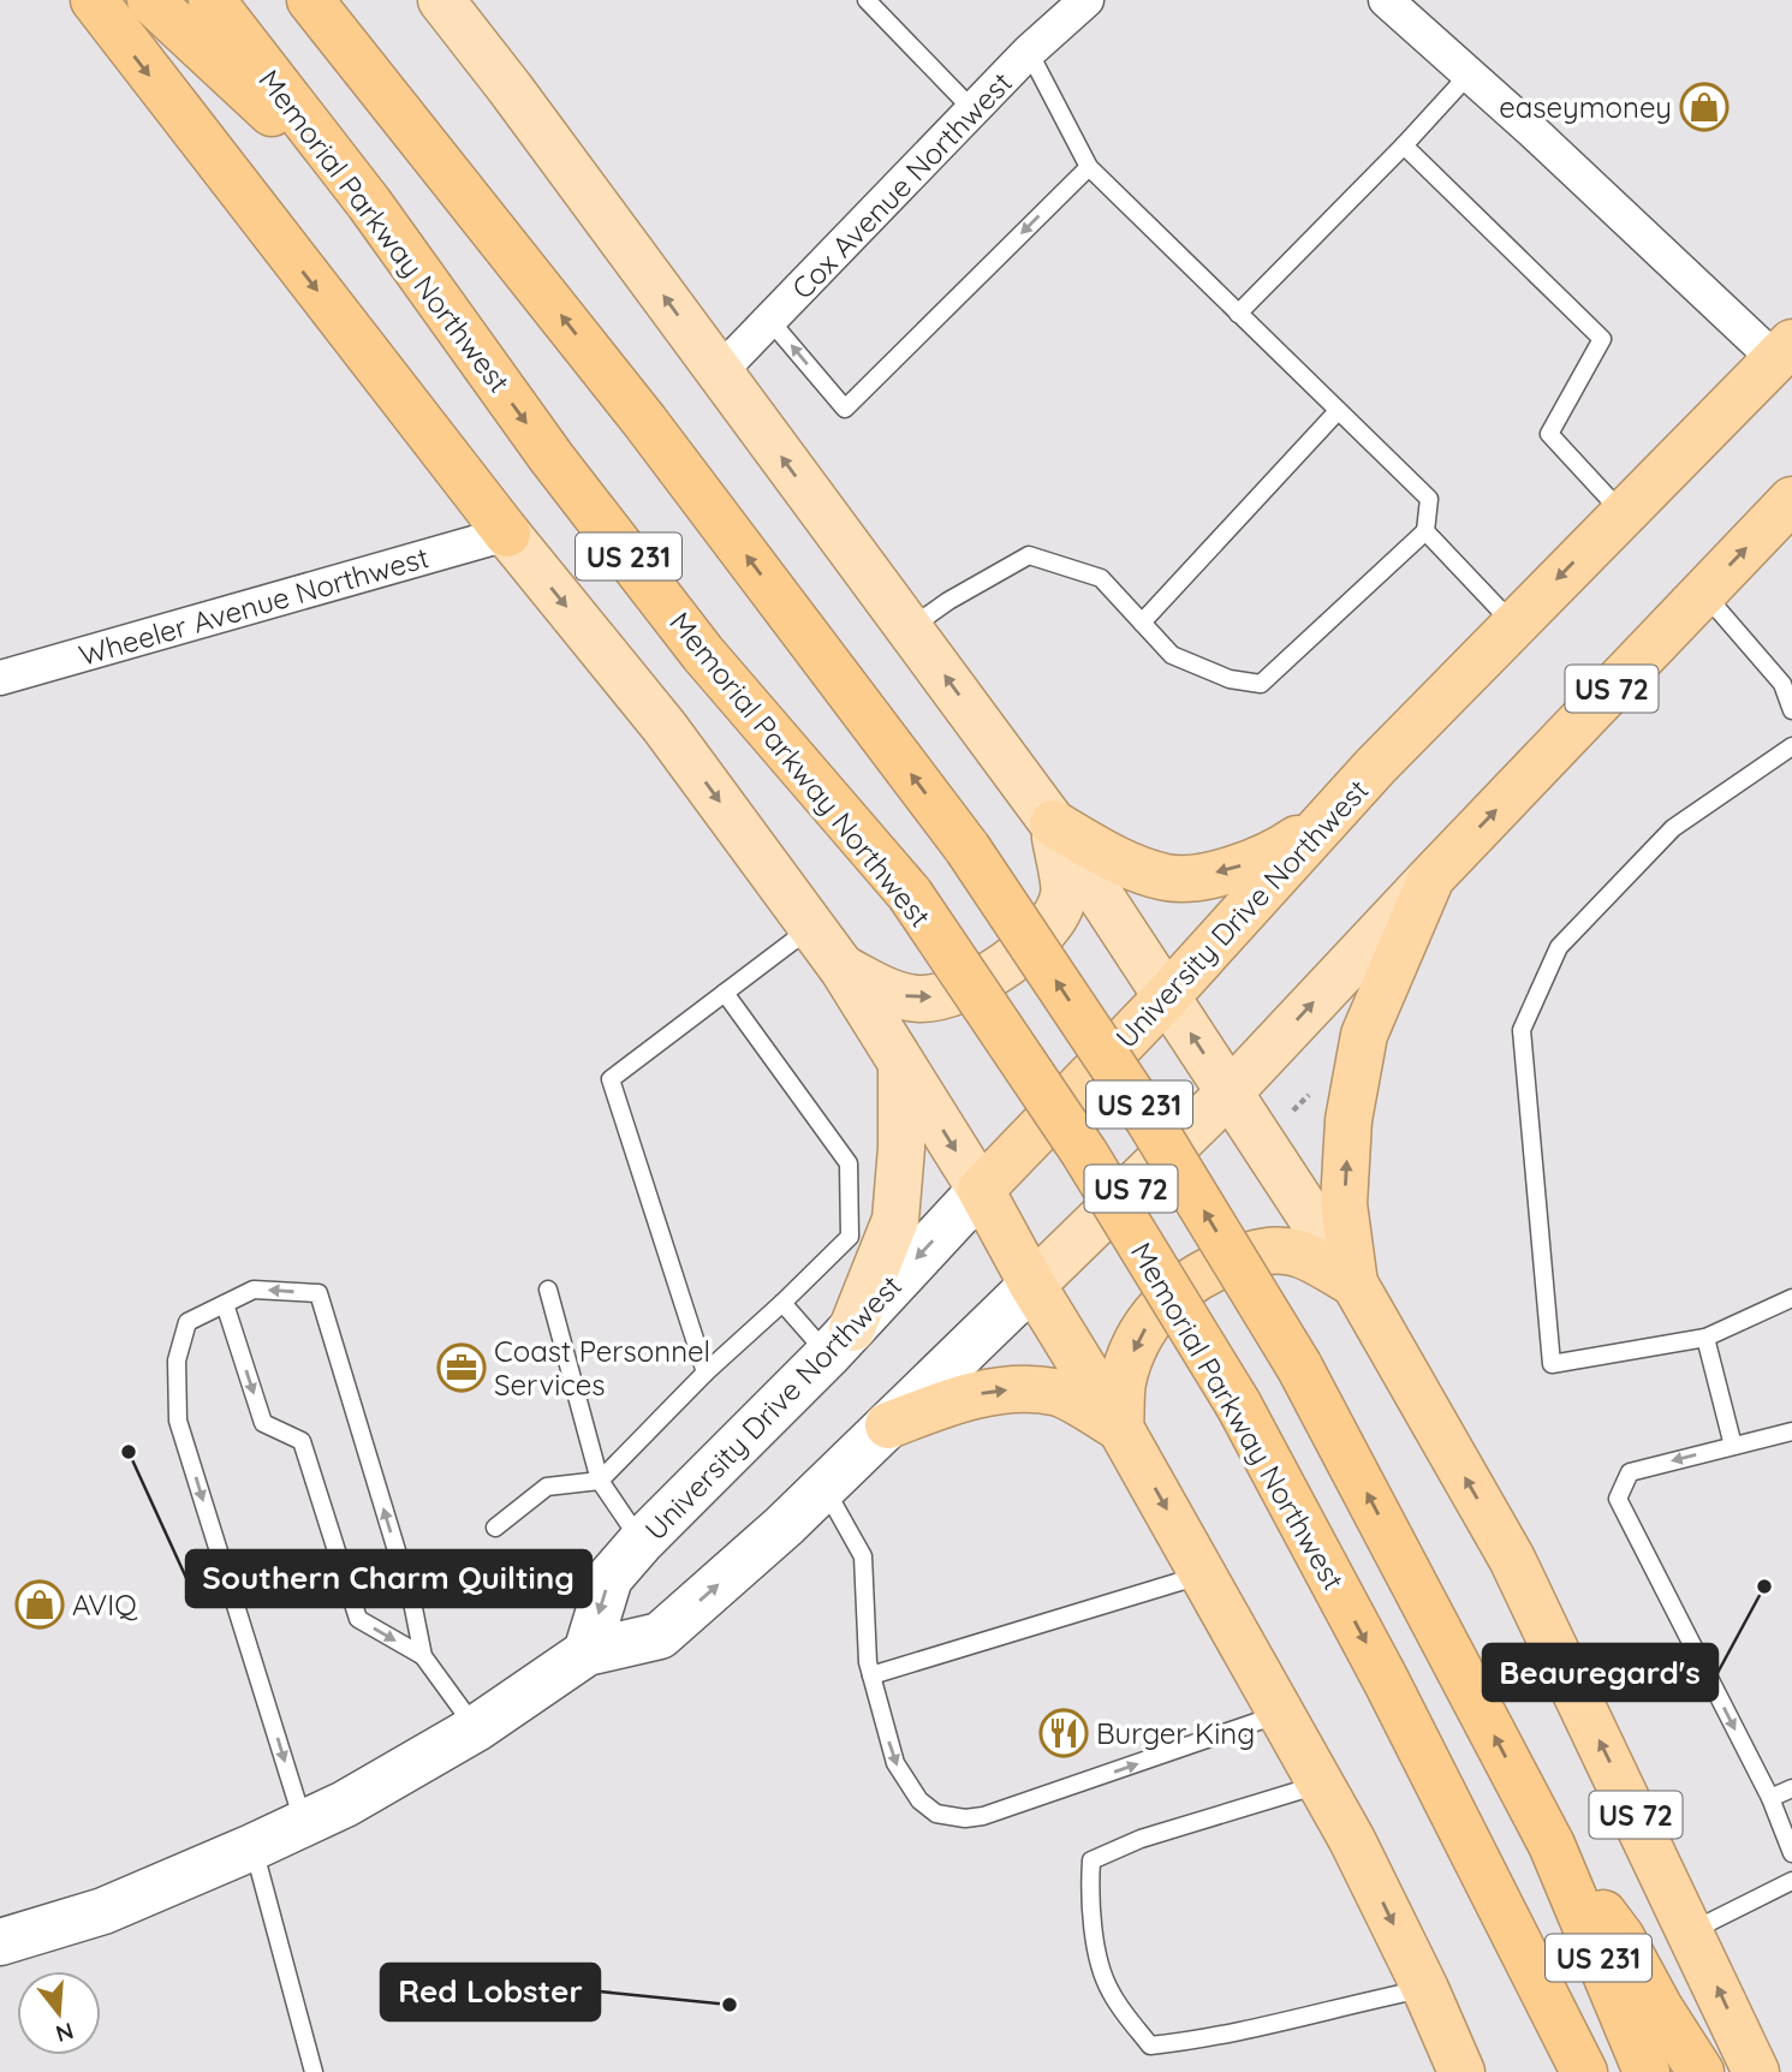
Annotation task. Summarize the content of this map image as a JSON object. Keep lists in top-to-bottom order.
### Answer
{
  "streets": {
    "highway": [
      "Memorial Parkway Northwest",
      "US 231",
      "US 72",
      "University Drive Northwest"
    ],
    "street": ["Cox Avenue Northwest", "Wheeler Avenue Northwest"]
  },
  "places": {
    "shop": ["easeymoney", "AVIQ"],
    "office": ["Coast Personnel Services"],
    "other": ["Southern Charm Quilting", "Beauregard's", "Red Lobster"],
    "restaurant": ["Burger King"]
  },
  "north": "bottom"
}
